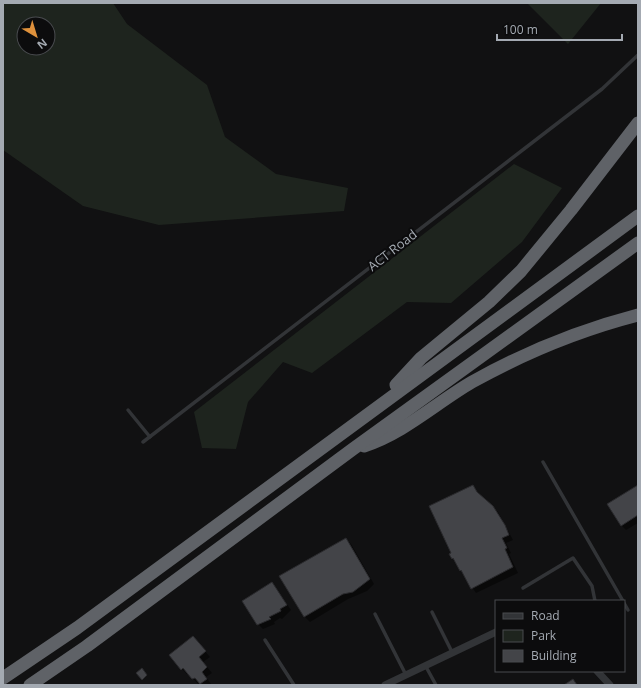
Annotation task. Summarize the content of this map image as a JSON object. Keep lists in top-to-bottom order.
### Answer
{
  "streets": {
    "lane": ["ACT Road"]
  },
  "legend": ["Road", "Park", "Building"],
  "scale_bar": "100 m",
  "north": "bottom right"
}
